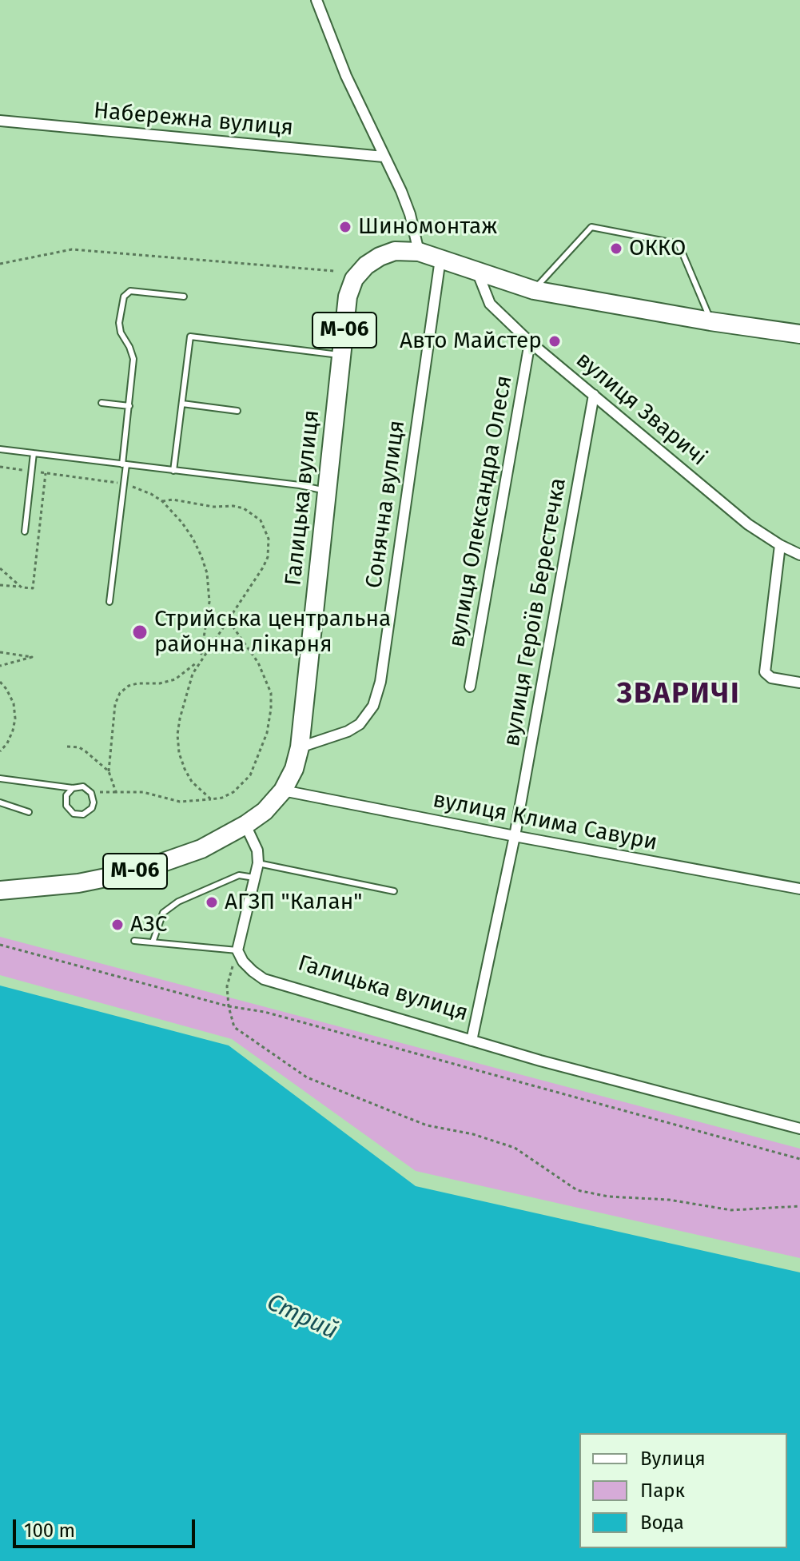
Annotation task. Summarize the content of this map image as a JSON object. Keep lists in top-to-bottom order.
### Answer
{
  "streets": {
    "highway": ["М-06", "Галицька вулиця"],
    "street": [
      "Набережна вулиця",
      "вулиця Зваричі",
      "Сонячна вулиця",
      "вулиця Олександра Олеся",
      "вулиця Героїв Берестечка",
      "вулиця Клима Савури"
    ]
  },
  "crossings": [
    ["М-06", "Галицька вулиця"],
    ["вулиця Зваричі", "Галицька вулиця"],
    ["вулиця Зваричі", "вулиця Олександра Олеся"],
    ["вулиця Зваричі", "вулиця Героїв Берестечка"],
    ["Галицька вулиця", "Сонячна вулиця"],
    ["Галицька вулиця", "вулиця Героїв Берестечка"],
    ["Галицька вулиця", "вулиця Клима Савури"],
    ["вулиця Героїв Берестечка", "вулиця Клима Савури"]
  ],
  "districts": ["ЗВАРИЧІ"],
  "water": ["Стрий"],
  "places": [
    "Шиномонтаж",
    "ОККО",
    "Авто Майстер",
    "Стрийська центральна районна лікарня",
    "АГЗП \"Калан\"",
    "АЗС"
  ],
  "legend": ["Вулиця", "Парк", "Вода"],
  "scale_bar": "100 m"
}
